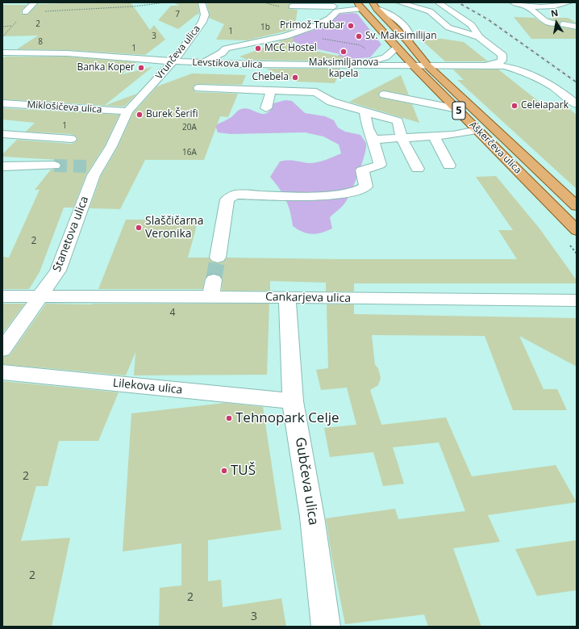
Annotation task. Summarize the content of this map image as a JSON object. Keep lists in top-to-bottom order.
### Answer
{
  "streets": {
    "main road": ["5", "Aškerčeva ulica"],
    "street": [
      "Vrunčeva ulica",
      "Levstikova ulica",
      "Miklošičeva ulica",
      "Stanetova ulica",
      "Cankarjeva ulica",
      "Lilekova ulica",
      "Gubčeva ulica"
    ]
  },
  "crossings": [
    ["Vrunčeva ulica", "Levstikova ulica"],
    ["Vrunčeva ulica", "Miklošičeva ulica"],
    ["Vrunčeva ulica", "Stanetova ulica"],
    ["Levstikova ulica", "Aškerčeva ulica"],
    ["Miklošičeva ulica", "Stanetova ulica"],
    ["Stanetova ulica", "Cankarjeva ulica"],
    ["Cankarjeva ulica", "Gubčeva ulica"],
    ["Lilekova ulica", "Gubčeva ulica"]
  ],
  "places": [
    "Primož Trubar",
    "Sv. Maksimilijan",
    "MCC Hostel",
    "Maksimiljanova kapela",
    "Banka Koper",
    "Chebela",
    "Celeiapark",
    "Burek Šerifi",
    "Slaščičarna Veronika",
    "Tehnopark Celje",
    "TUŠ"
  ],
  "house_numbers": [
    "7",
    "2",
    "1b",
    "1",
    "3",
    "8",
    "1",
    "1",
    "20A",
    "16A",
    "2",
    "4",
    "2",
    "2",
    "2",
    "3"
  ],
  "north": "top"
}
